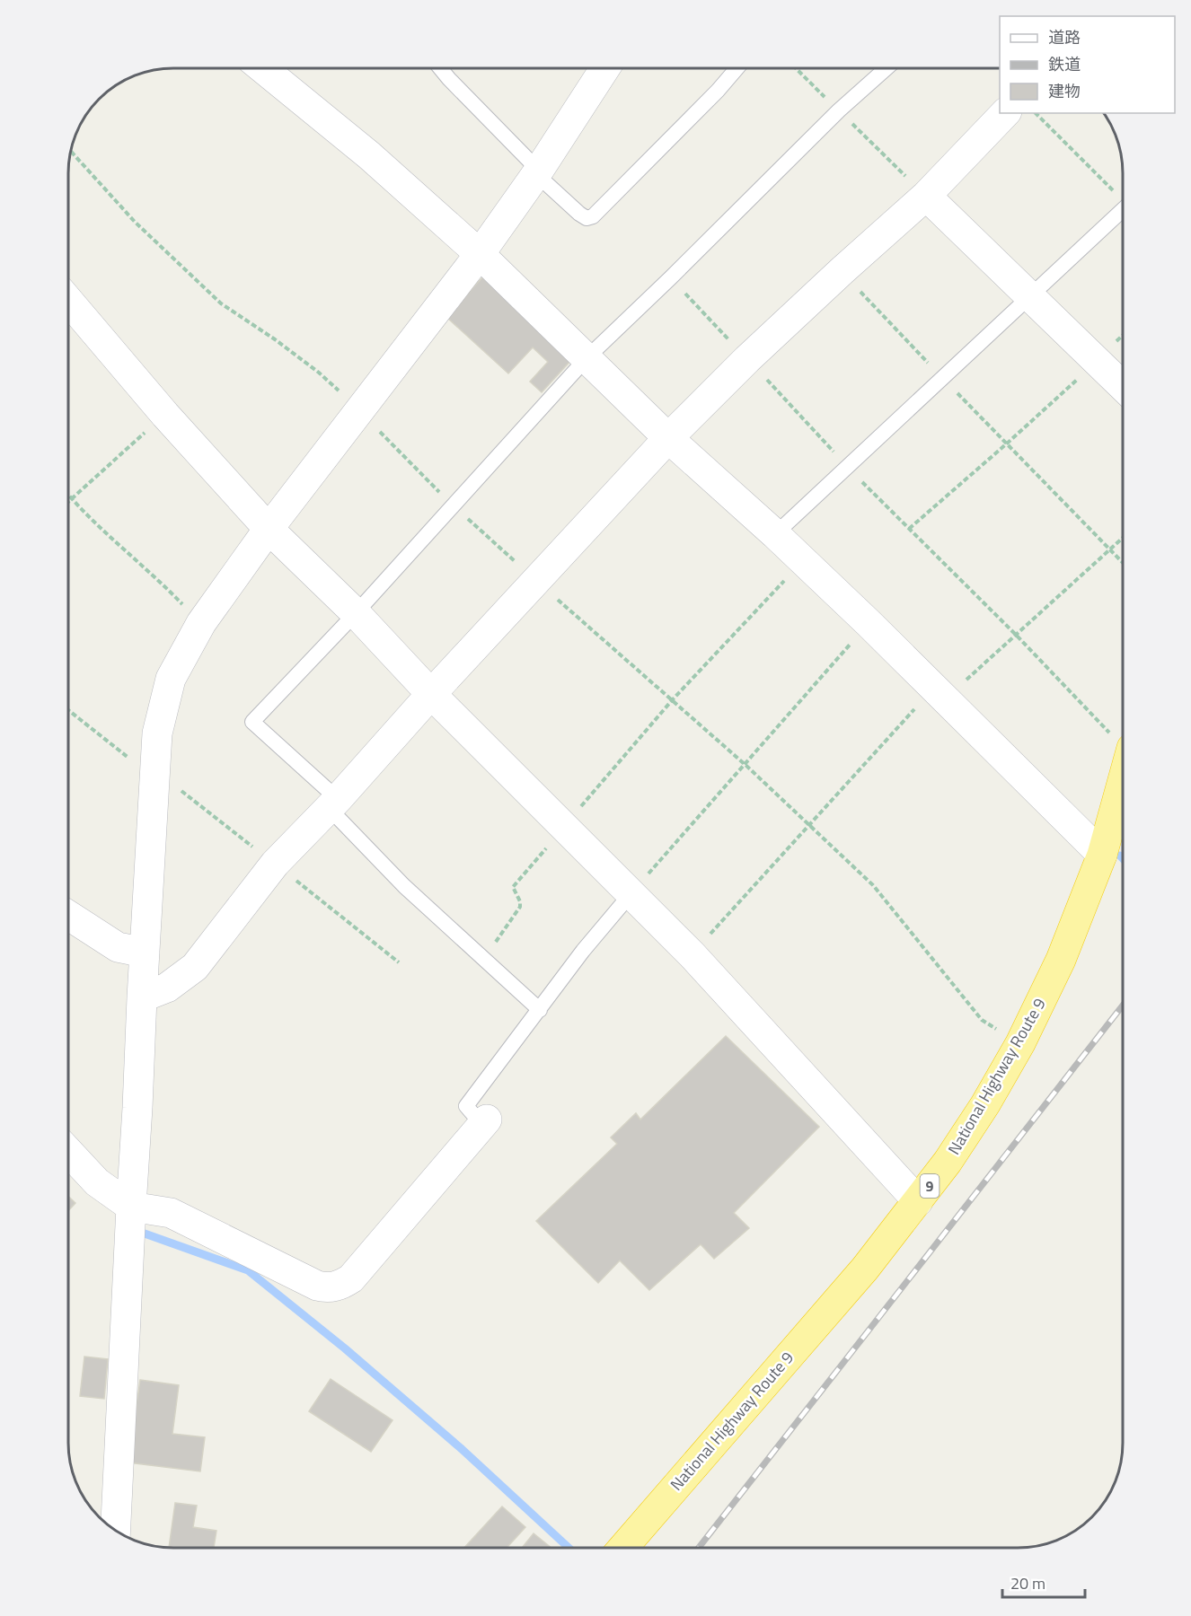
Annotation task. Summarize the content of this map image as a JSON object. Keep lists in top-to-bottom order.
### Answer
{
  "streets": {
    "highway": ["National Highway Route 9", "9"]
  },
  "legend": ["道路", "鉄道", "建物"],
  "scale_bar": "20 m"
}
